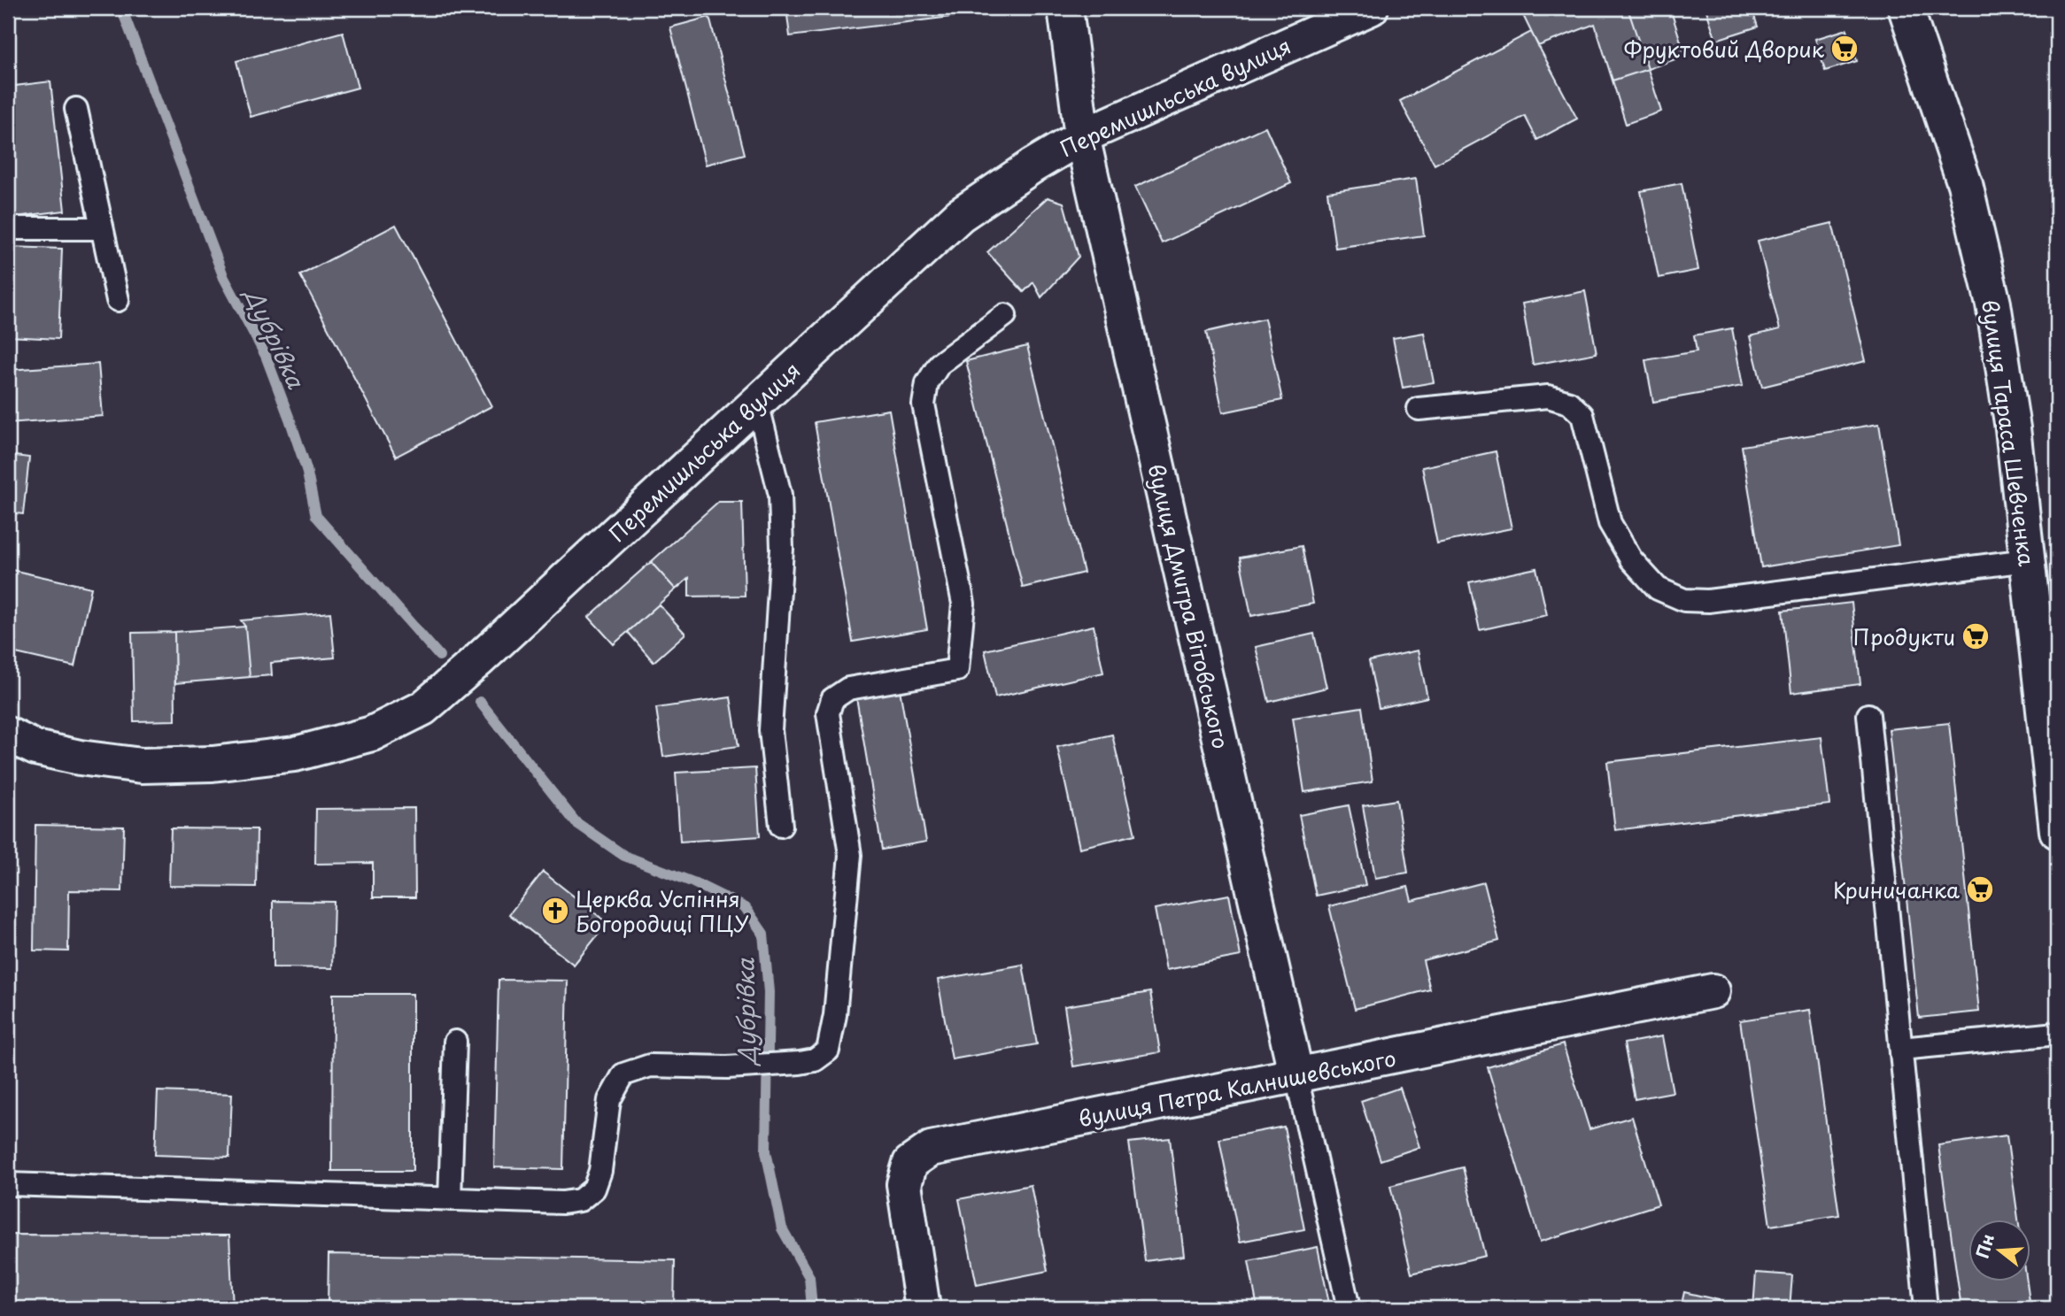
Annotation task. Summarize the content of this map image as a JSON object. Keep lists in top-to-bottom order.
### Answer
{
  "streets": {
    "main road": [
      "Перемишльська вулиця",
      "вулиця Тараса Шевченка",
      "вулиця Дмитра Вітовського",
      "вулиця Петра Калнишевського"
    ]
  },
  "crossings": [
    ["Перемишльська вулиця", "вулиця Дмитра Вітовського"],
    ["вулиця Дмитра Вітовського", "вулиця Петра Калнишевського"]
  ],
  "water": ["Дубрівка"],
  "places": {
    "supermarket": ["Фруктовий Дворик", "Продукти", "Криничанка"],
    "church": ["Церква Успіння Богородиці ПЦУ"]
  },
  "north": "left"
}
